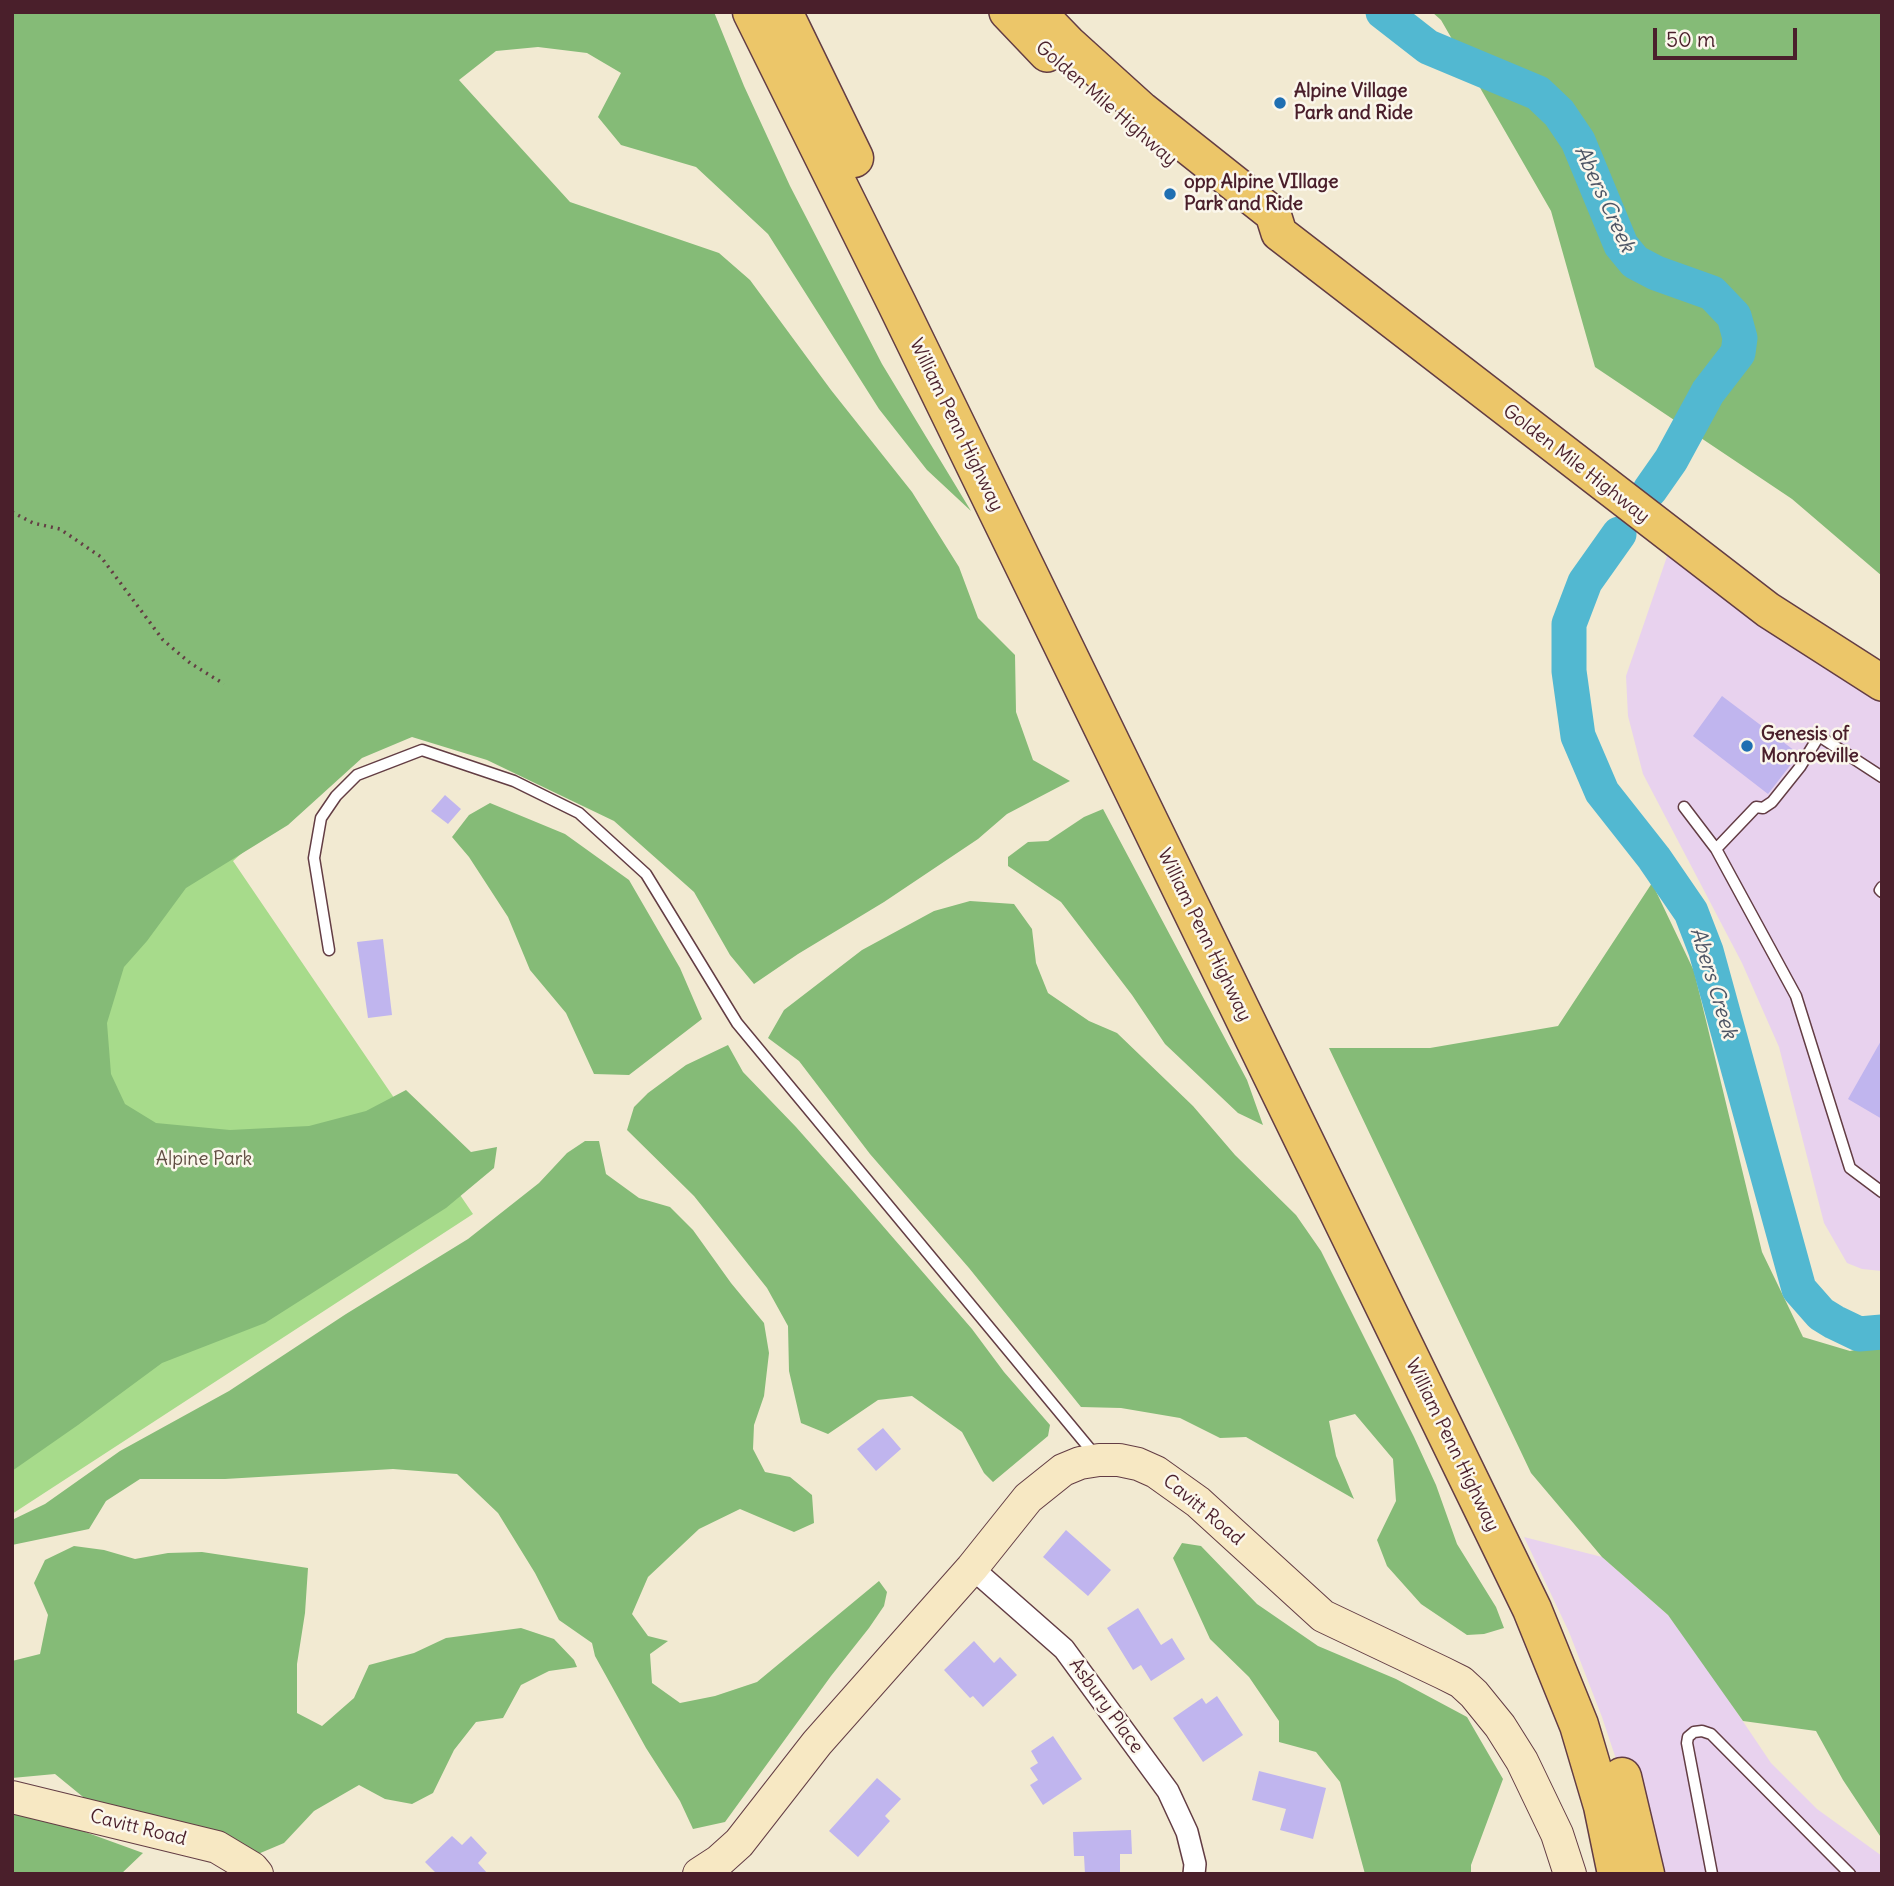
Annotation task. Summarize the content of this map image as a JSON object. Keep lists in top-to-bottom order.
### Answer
{
  "streets": {
    "highway": ["William Penn Highway"],
    "main road": ["Golden Mile Highway"],
    "street": ["Cavitt Road", "Asbury Place"]
  },
  "crossings": [
    ["Cavitt Road", "Asbury Place"]
  ],
  "water": ["Abers Creek"],
  "parks": ["Alpine Park"],
  "places": ["Alpine Village Park and Ride", "opp Alpine VIllage Park and Ride", "Genesis of Monroeville"],
  "scale_bar": "50 m"
}
